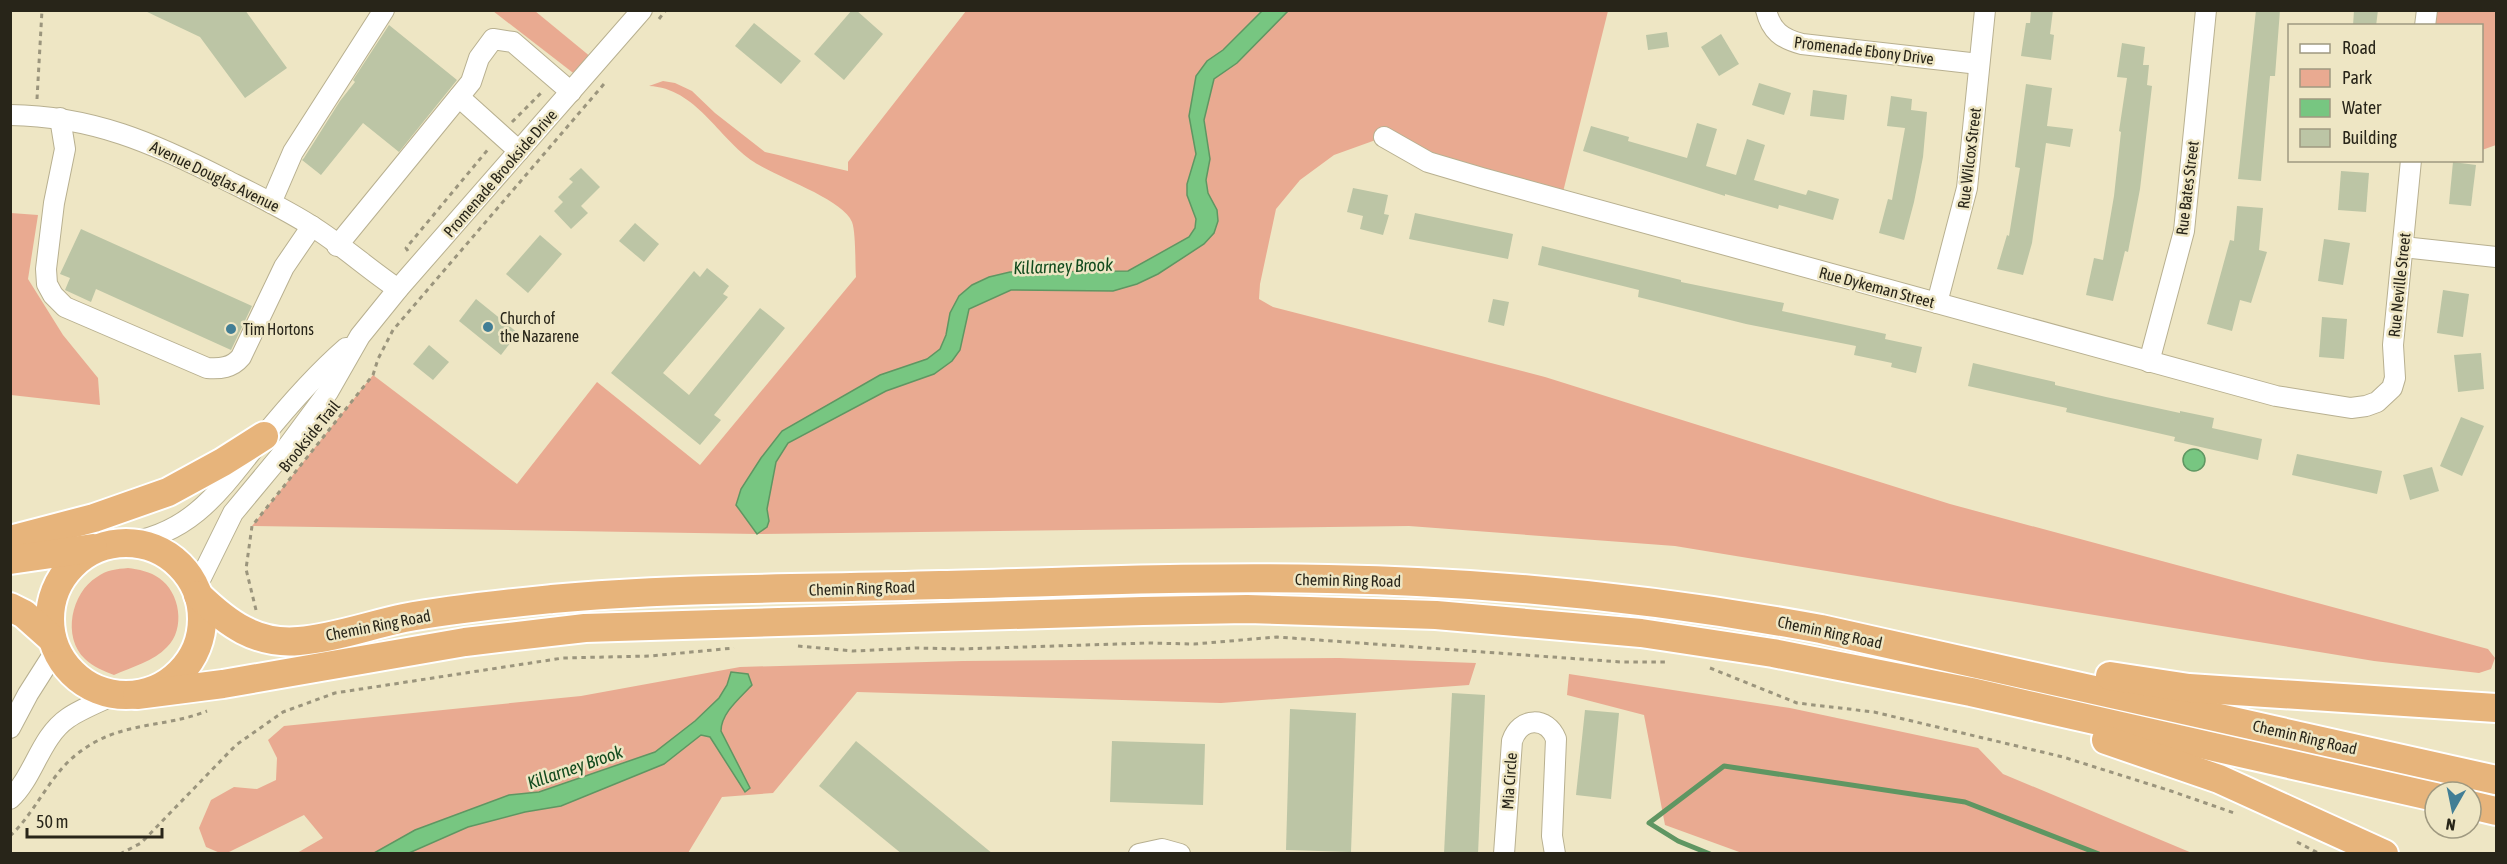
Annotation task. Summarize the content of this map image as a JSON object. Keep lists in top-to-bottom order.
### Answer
{
  "streets": {
    "highway": ["Chemin Ring Road"],
    "street": [
      "Promenade Ebony Drive",
      "Rue Wilcox Street",
      "Promenade Brookside Drive",
      "Avenue Douglas Avenue",
      "Rue Bates Street",
      "Rue Neville Street",
      "Rue Dykeman Street",
      "Mia Circle"
    ],
    "path": ["Brookside Trail"]
  },
  "crossings": [
    ["Promenade Ebony Drive", "Rue Wilcox Street"],
    ["Rue Wilcox Street", "Rue Dykeman Street"],
    ["Promenade Brookside Drive", "Avenue Douglas Avenue"],
    ["Promenade Brookside Drive", "Chemin Ring Road"],
    ["Rue Bates Street", "Rue Dykeman Street"],
    ["Rue Neville Street", "Rue Dykeman Street"]
  ],
  "water": ["Killarney Brook"],
  "places": ["Church of the Nazarene", "Tim Hortons"],
  "legend": [
    "Road",
    "Park",
    "Water",
    "Building"
  ],
  "scale_bar": "50 m",
  "north": "bottom"
}
